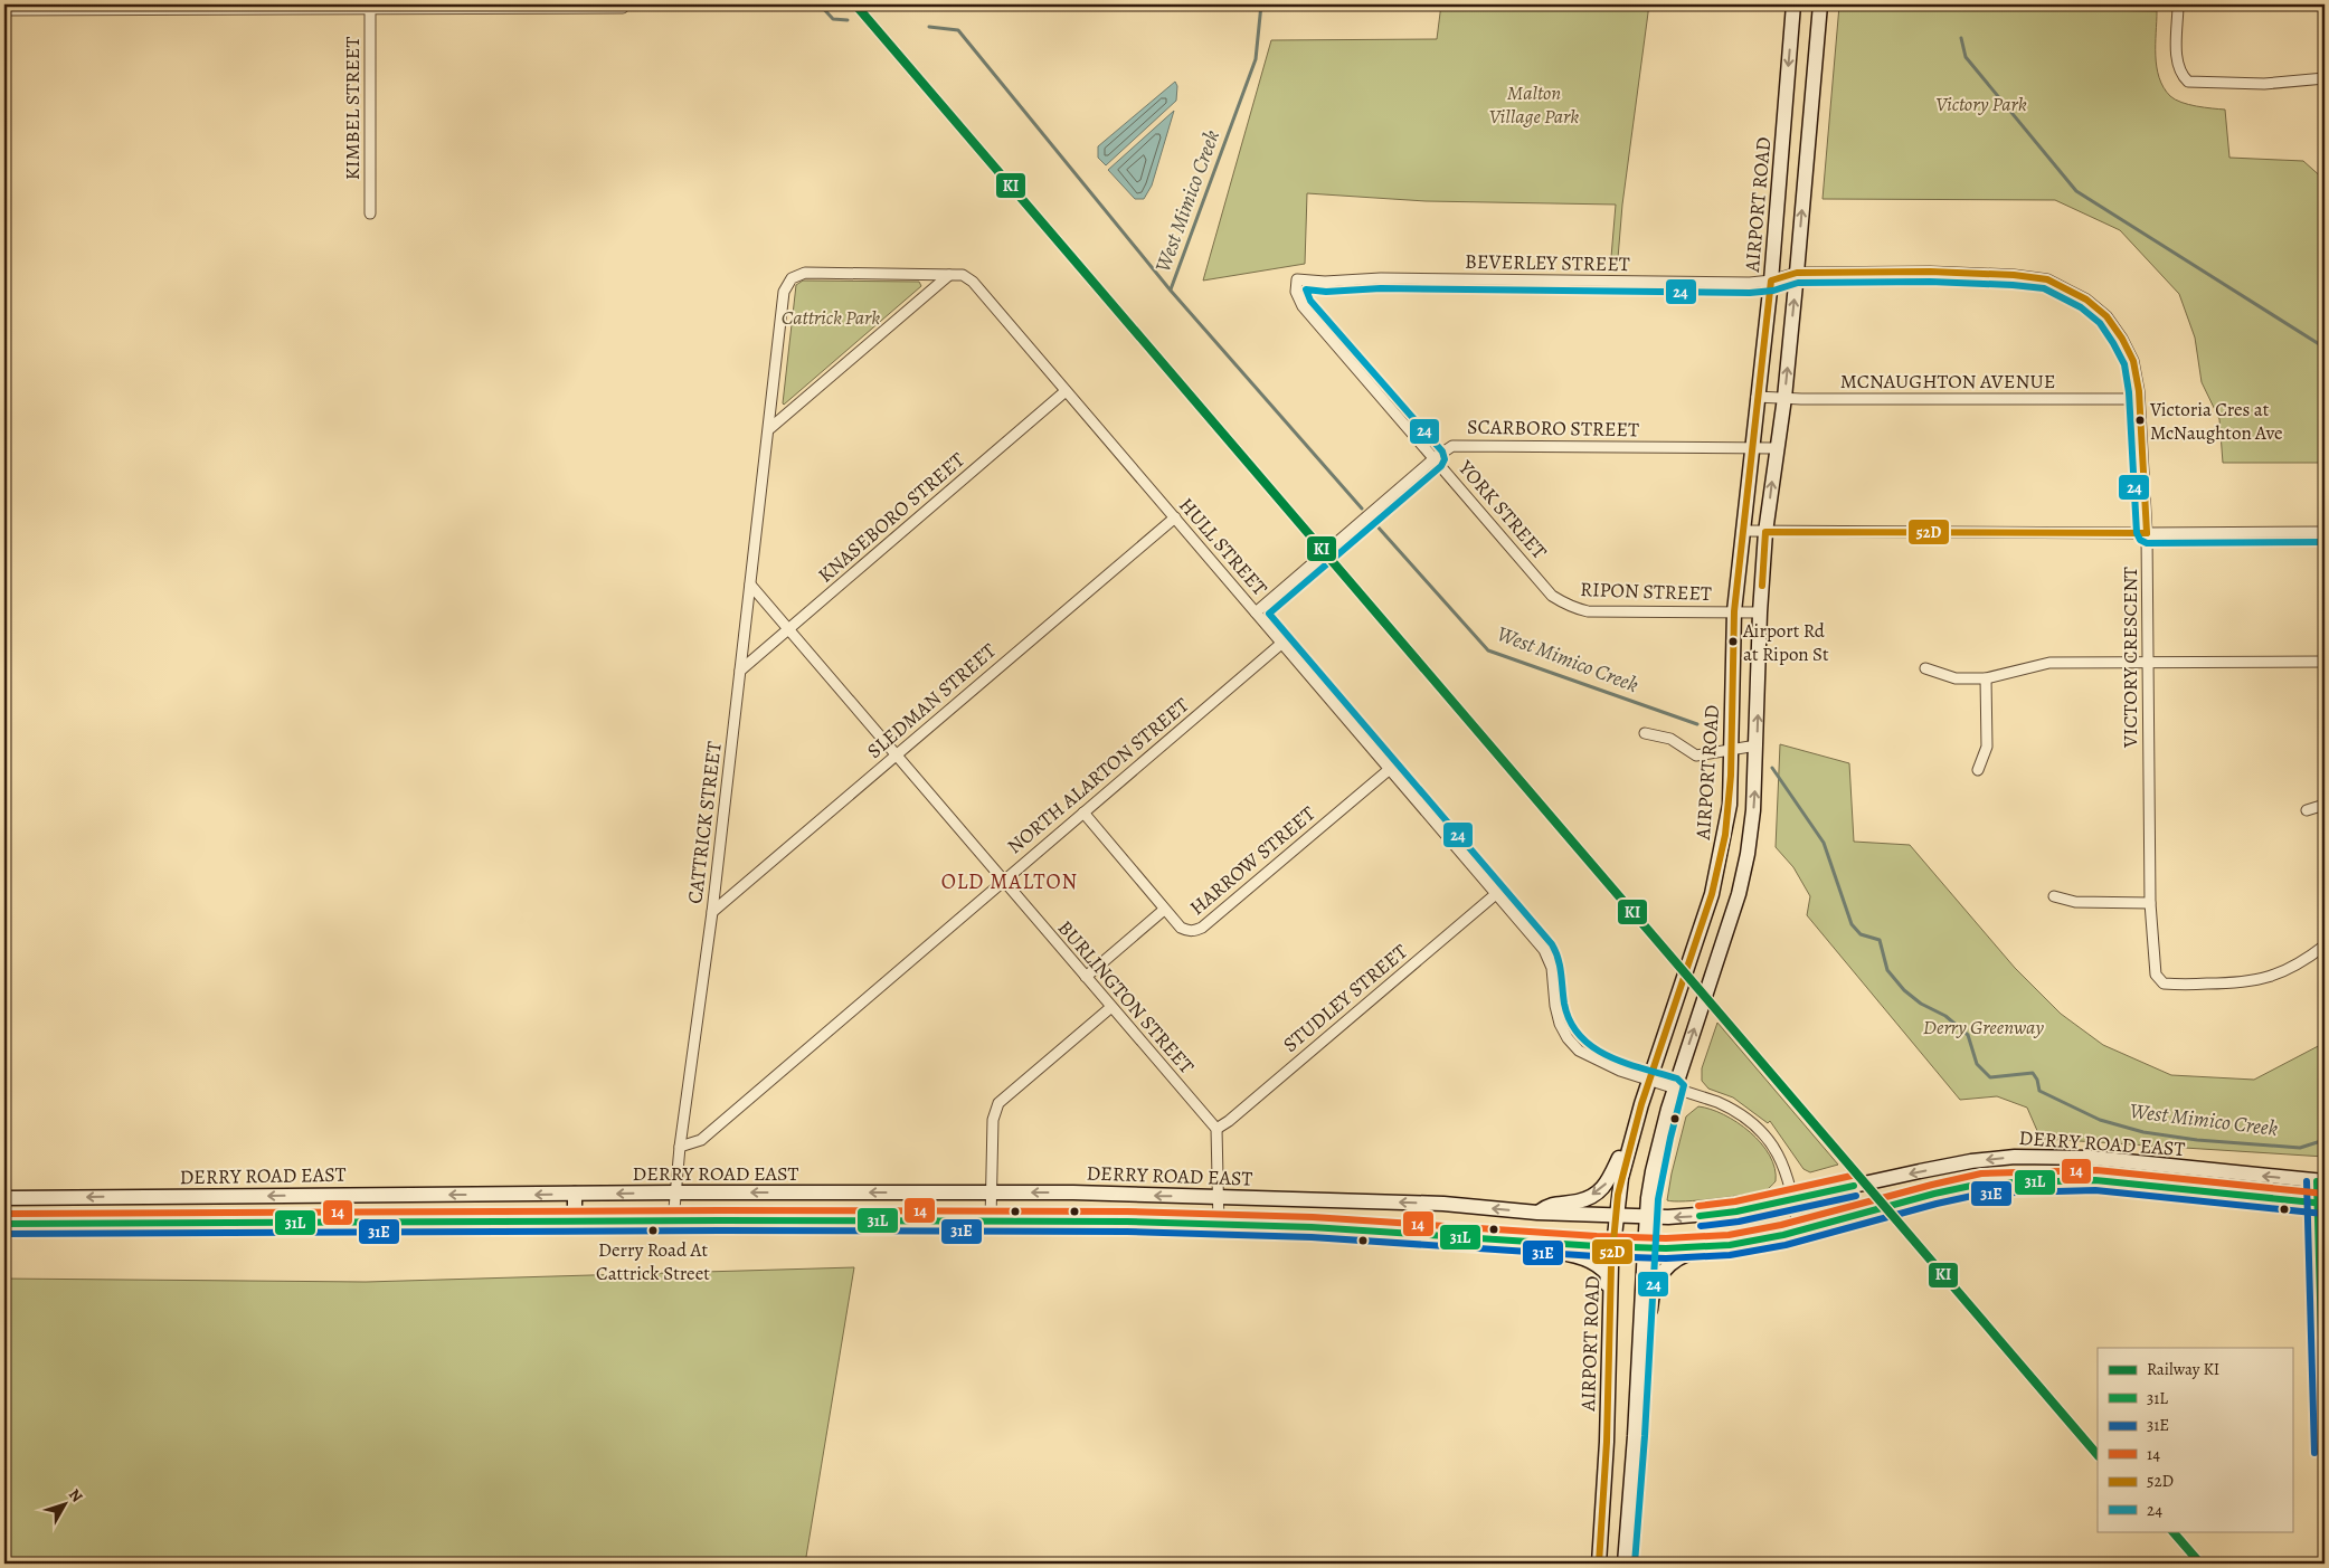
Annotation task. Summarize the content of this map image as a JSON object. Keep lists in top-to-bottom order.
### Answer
{
  "streets": {
    "main road": ["AIRPORT ROAD", "DERRY ROAD EAST"],
    "street": [
      "KIMBEL STREET",
      "BEVERLEY STREET",
      "MCNAUGHTON AVENUE",
      "SCARBORO STREET",
      "YORK STREET",
      "KNASEBORO STREET",
      "HULL STREET",
      "RIPON STREET",
      "VICTORY CRESCENT",
      "SLEDMAN STREET",
      "NORTH ALARTON STREET",
      "CATTRICK STREET",
      "HARROW STREET",
      "BURLINGTON STREET",
      "STUDLEY STREET"
    ]
  },
  "crossings": [
    ["AIRPORT ROAD", "BEVERLEY STREET"],
    ["AIRPORT ROAD", "MCNAUGHTON AVENUE"],
    ["AIRPORT ROAD", "SCARBORO STREET"],
    ["AIRPORT ROAD", "HULL STREET"],
    ["AIRPORT ROAD", "RIPON STREET"],
    ["AIRPORT ROAD", "DERRY ROAD EAST"],
    ["BEVERLEY STREET", "YORK STREET"],
    ["BEVERLEY STREET", "VICTORY CRESCENT"],
    ["MCNAUGHTON AVENUE", "VICTORY CRESCENT"],
    ["SCARBORO STREET", "YORK STREET"],
    ["SCARBORO STREET", "HULL STREET"],
    ["YORK STREET", "RIPON STREET"],
    ["KNASEBORO STREET", "HULL STREET"],
    ["KNASEBORO STREET", "CATTRICK STREET"],
    ["KNASEBORO STREET", "BURLINGTON STREET"],
    ["HULL STREET", "SLEDMAN STREET"],
    ["HULL STREET", "NORTH ALARTON STREET"],
    ["HULL STREET", "CATTRICK STREET"],
    ["HULL STREET", "HARROW STREET"],
    ["HULL STREET", "STUDLEY STREET"],
    ["HULL STREET", "DERRY ROAD EAST"],
    ["SLEDMAN STREET", "CATTRICK STREET"],
    ["SLEDMAN STREET", "BURLINGTON STREET"],
    ["NORTH ALARTON STREET", "CATTRICK STREET"],
    ["NORTH ALARTON STREET", "BURLINGTON STREET"],
    ["CATTRICK STREET", "BURLINGTON STREET"],
    ["CATTRICK STREET", "DERRY ROAD EAST"],
    ["HARROW STREET", "BURLINGTON STREET"],
    ["BURLINGTON STREET", "STUDLEY STREET"]
  ],
  "districts": ["OLD MALTON"],
  "water": ["West Mimico Creek"],
  "parks": [
    "Malton Village Park",
    "Victory Park",
    "Cattrick Park",
    "Derry Greenway"
  ],
  "places": ["Victoria Cres at McNaughton Ave", "Airport Rd at Ripon St", "Derry Road At Cattrick Street"],
  "lines": [
    "rail line KI",
    "transit line 52D",
    "transit line 24",
    "transit line 14",
    "transit line 31L",
    "transit line 31E"
  ],
  "legend": [
    "Railway KI",
    "31L",
    "31E",
    "14",
    "52D",
    "24"
  ],
  "north": "top right"
}
